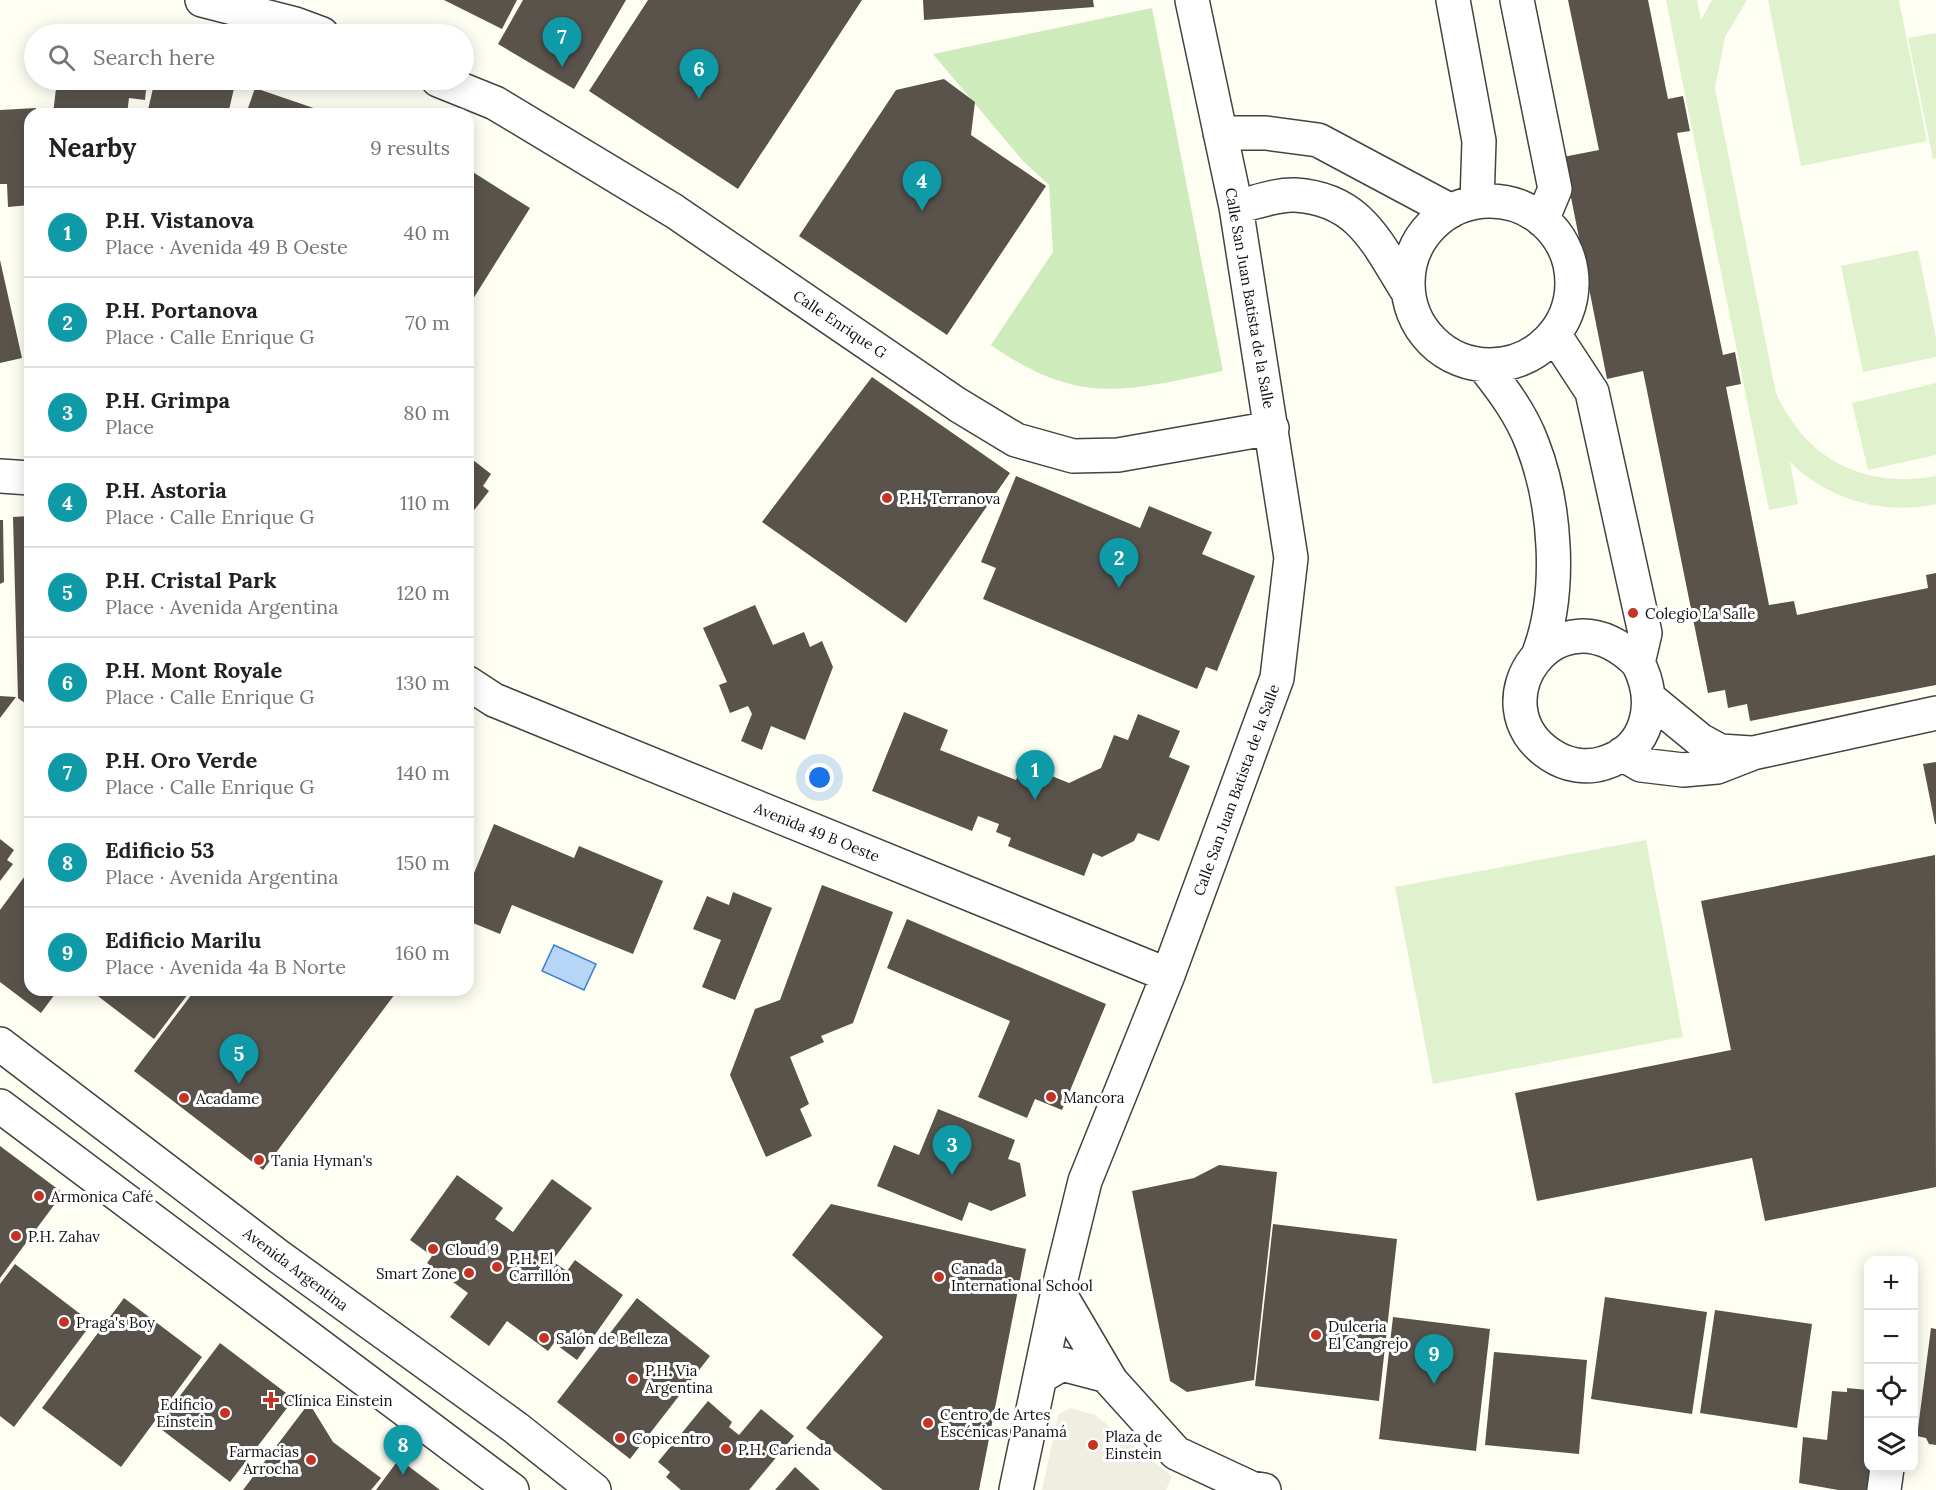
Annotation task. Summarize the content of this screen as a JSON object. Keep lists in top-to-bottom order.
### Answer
{
  "streets": {
    "street": [
      "Calle San Juan Batista de la Salle",
      "Calle Enrique G",
      "Avenida 49 B Oeste",
      "Avenida Argentina"
    ]
  },
  "crossings": [
    ["Calle San Juan Batista de la Salle", "Calle Enrique G"],
    ["Calle San Juan Batista de la Salle", "Avenida 49 B Oeste"]
  ],
  "places": {
    "other": [
      "P.H. Terranova",
      "Colegio La Salle",
      "Mancora",
      "Acadame",
      "Tania Hyman's",
      "Armonica Café",
      "P.H. Zahav",
      "Cloud 9",
      "P.H. El Carrillón",
      "Smart Zone",
      "Canada International School",
      "Praga's Boy",
      "Dulceria El Cangrejo",
      "Salón de Belleza",
      "P.H. Via Argentina",
      "Edificio Einstein",
      "Centro de Artes Escénicas Panamá",
      "Copicentro",
      "Plaza de Einstein",
      "P.H. Carienda",
      "Farmacias Arrocha"
    ],
    "health": ["Clínica Einstein"]
  },
  "page": {
    "pins": [
      "7",
      "6",
      "4",
      "2",
      "1",
      "5",
      "3",
      "9",
      "8"
    ],
    "search": "Search here",
    "heading": ["Nearby", "9 results"],
    "list": [
      {
        "mark": "1",
        "name": "P.H. Vistanova",
        "note": "Place · Avenida 49 B Oeste",
        "value": "40 m"
      },
      {
        "mark": "2",
        "name": "P.H. Portanova",
        "note": "Place · Calle Enrique G",
        "value": "70 m"
      },
      {
        "mark": "3",
        "name": "P.H. Grimpa",
        "note": "Place",
        "value": "80 m"
      },
      {
        "mark": "4",
        "name": "P.H. Astoria",
        "note": "Place · Calle Enrique G",
        "value": "110 m"
      },
      {
        "mark": "5",
        "name": "P.H. Cristal Park",
        "note": "Place · Avenida Argentina",
        "value": "120 m"
      },
      {
        "mark": "6",
        "name": "P.H. Mont Royale",
        "note": "Place · Calle Enrique G",
        "value": "130 m"
      },
      {
        "mark": "7",
        "name": "P.H. Oro Verde",
        "note": "Place · Calle Enrique G",
        "value": "140 m"
      },
      {
        "mark": "8",
        "name": "Edificio 53",
        "note": "Place · Avenida Argentina",
        "value": "150 m"
      },
      {
        "mark": "9",
        "name": "Edificio Marilu",
        "note": "Place · Avenida 4a B Norte",
        "value": "160 m"
      }
    ],
    "map_buttons": ["+", "−"]
  }
}
